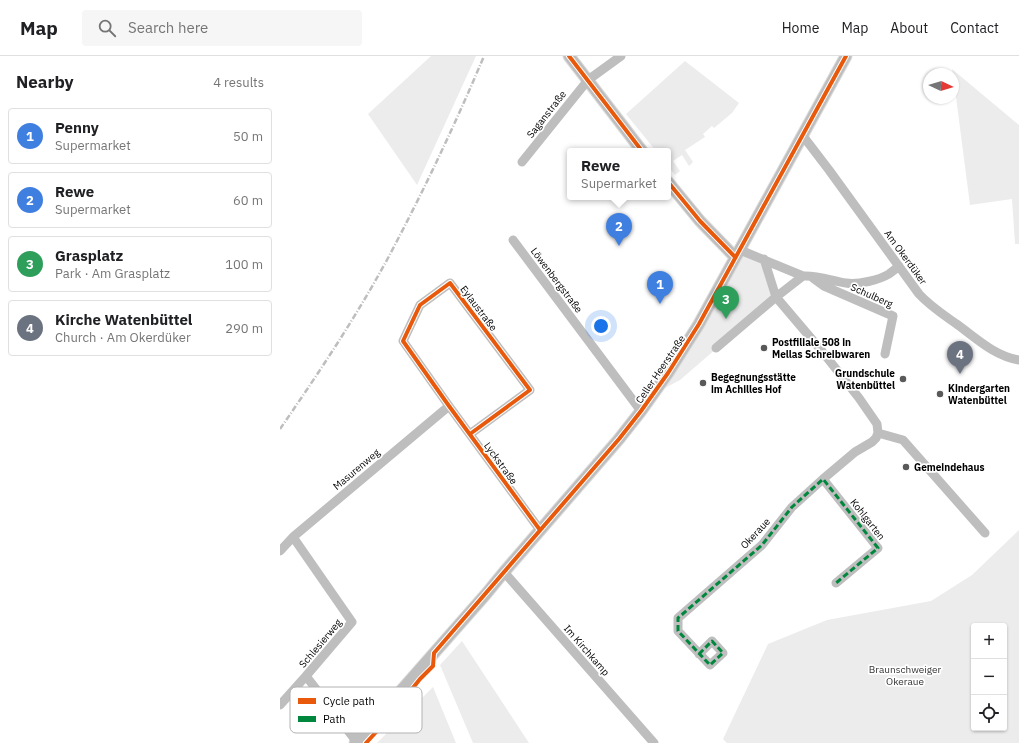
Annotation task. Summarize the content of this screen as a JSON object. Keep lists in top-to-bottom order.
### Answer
{
  "streets": {
    "main road": ["Celler Heerstraße"],
    "street": [
      "Saganstraße",
      "Am Okerdüker",
      "Löwenbergstraße",
      "Schulberg",
      "Eylaustraße",
      "Lyckstraße",
      "Masurenweg",
      "Kohlgarten",
      "Okeraue",
      "Schlesierweg",
      "Im Kirchkamp"
    ]
  },
  "crossings": [
    ["Am Okerdüker", "Schulberg"],
    ["Am Okerdüker", "Celler Heerstraße"],
    ["Löwenbergstraße", "Celler Heerstraße"],
    ["Eylaustraße", "Lyckstraße"],
    ["Eylaustraße", "Masurenweg"],
    ["Celler Heerstraße", "Lyckstraße"],
    ["Celler Heerstraße", "Schlesierweg"],
    ["Celler Heerstraße", "Im Kirchkamp"],
    ["Lyckstraße", "Masurenweg"],
    ["Masurenweg", "Schlesierweg"],
    ["Kohlgarten", "Okeraue"]
  ],
  "parks": ["Braunschweiger Okeraue"],
  "places": [
    "Postfiliale 508 in Mellas Schreibwaren",
    "Grundschule Watenbüttel",
    "Begegnungsstätte im Achilles Hof",
    "Kindergarten Watenbüttel",
    "Gemeindehaus"
  ],
  "legend": ["Cycle path", "Path"],
  "north": "right",
  "page": {
    "header": "Map",
    "search": "Search here",
    "nav": [
      "Home",
      "Map",
      "About",
      "Contact"
    ],
    "heading": ["Nearby", "4 results"],
    "list": [
      {
        "mark": "1",
        "name": "Penny",
        "note": "Supermarket",
        "value": "50 m"
      },
      {
        "mark": "2",
        "name": "Rewe",
        "note": "Supermarket",
        "value": "60 m"
      },
      {
        "mark": "3",
        "name": "Grasplatz",
        "note": "Park · Am Grasplatz",
        "value": "100 m"
      },
      {
        "mark": "4",
        "name": "Kirche Watenbüttel",
        "note": "Church · Am Okerdüker",
        "value": "290 m"
      }
    ],
    "popup": ["Rewe", "Supermarket"],
    "pins": [
      "2",
      "1",
      "3",
      "4"
    ],
    "map_buttons": ["+", "−"]
  }
}
